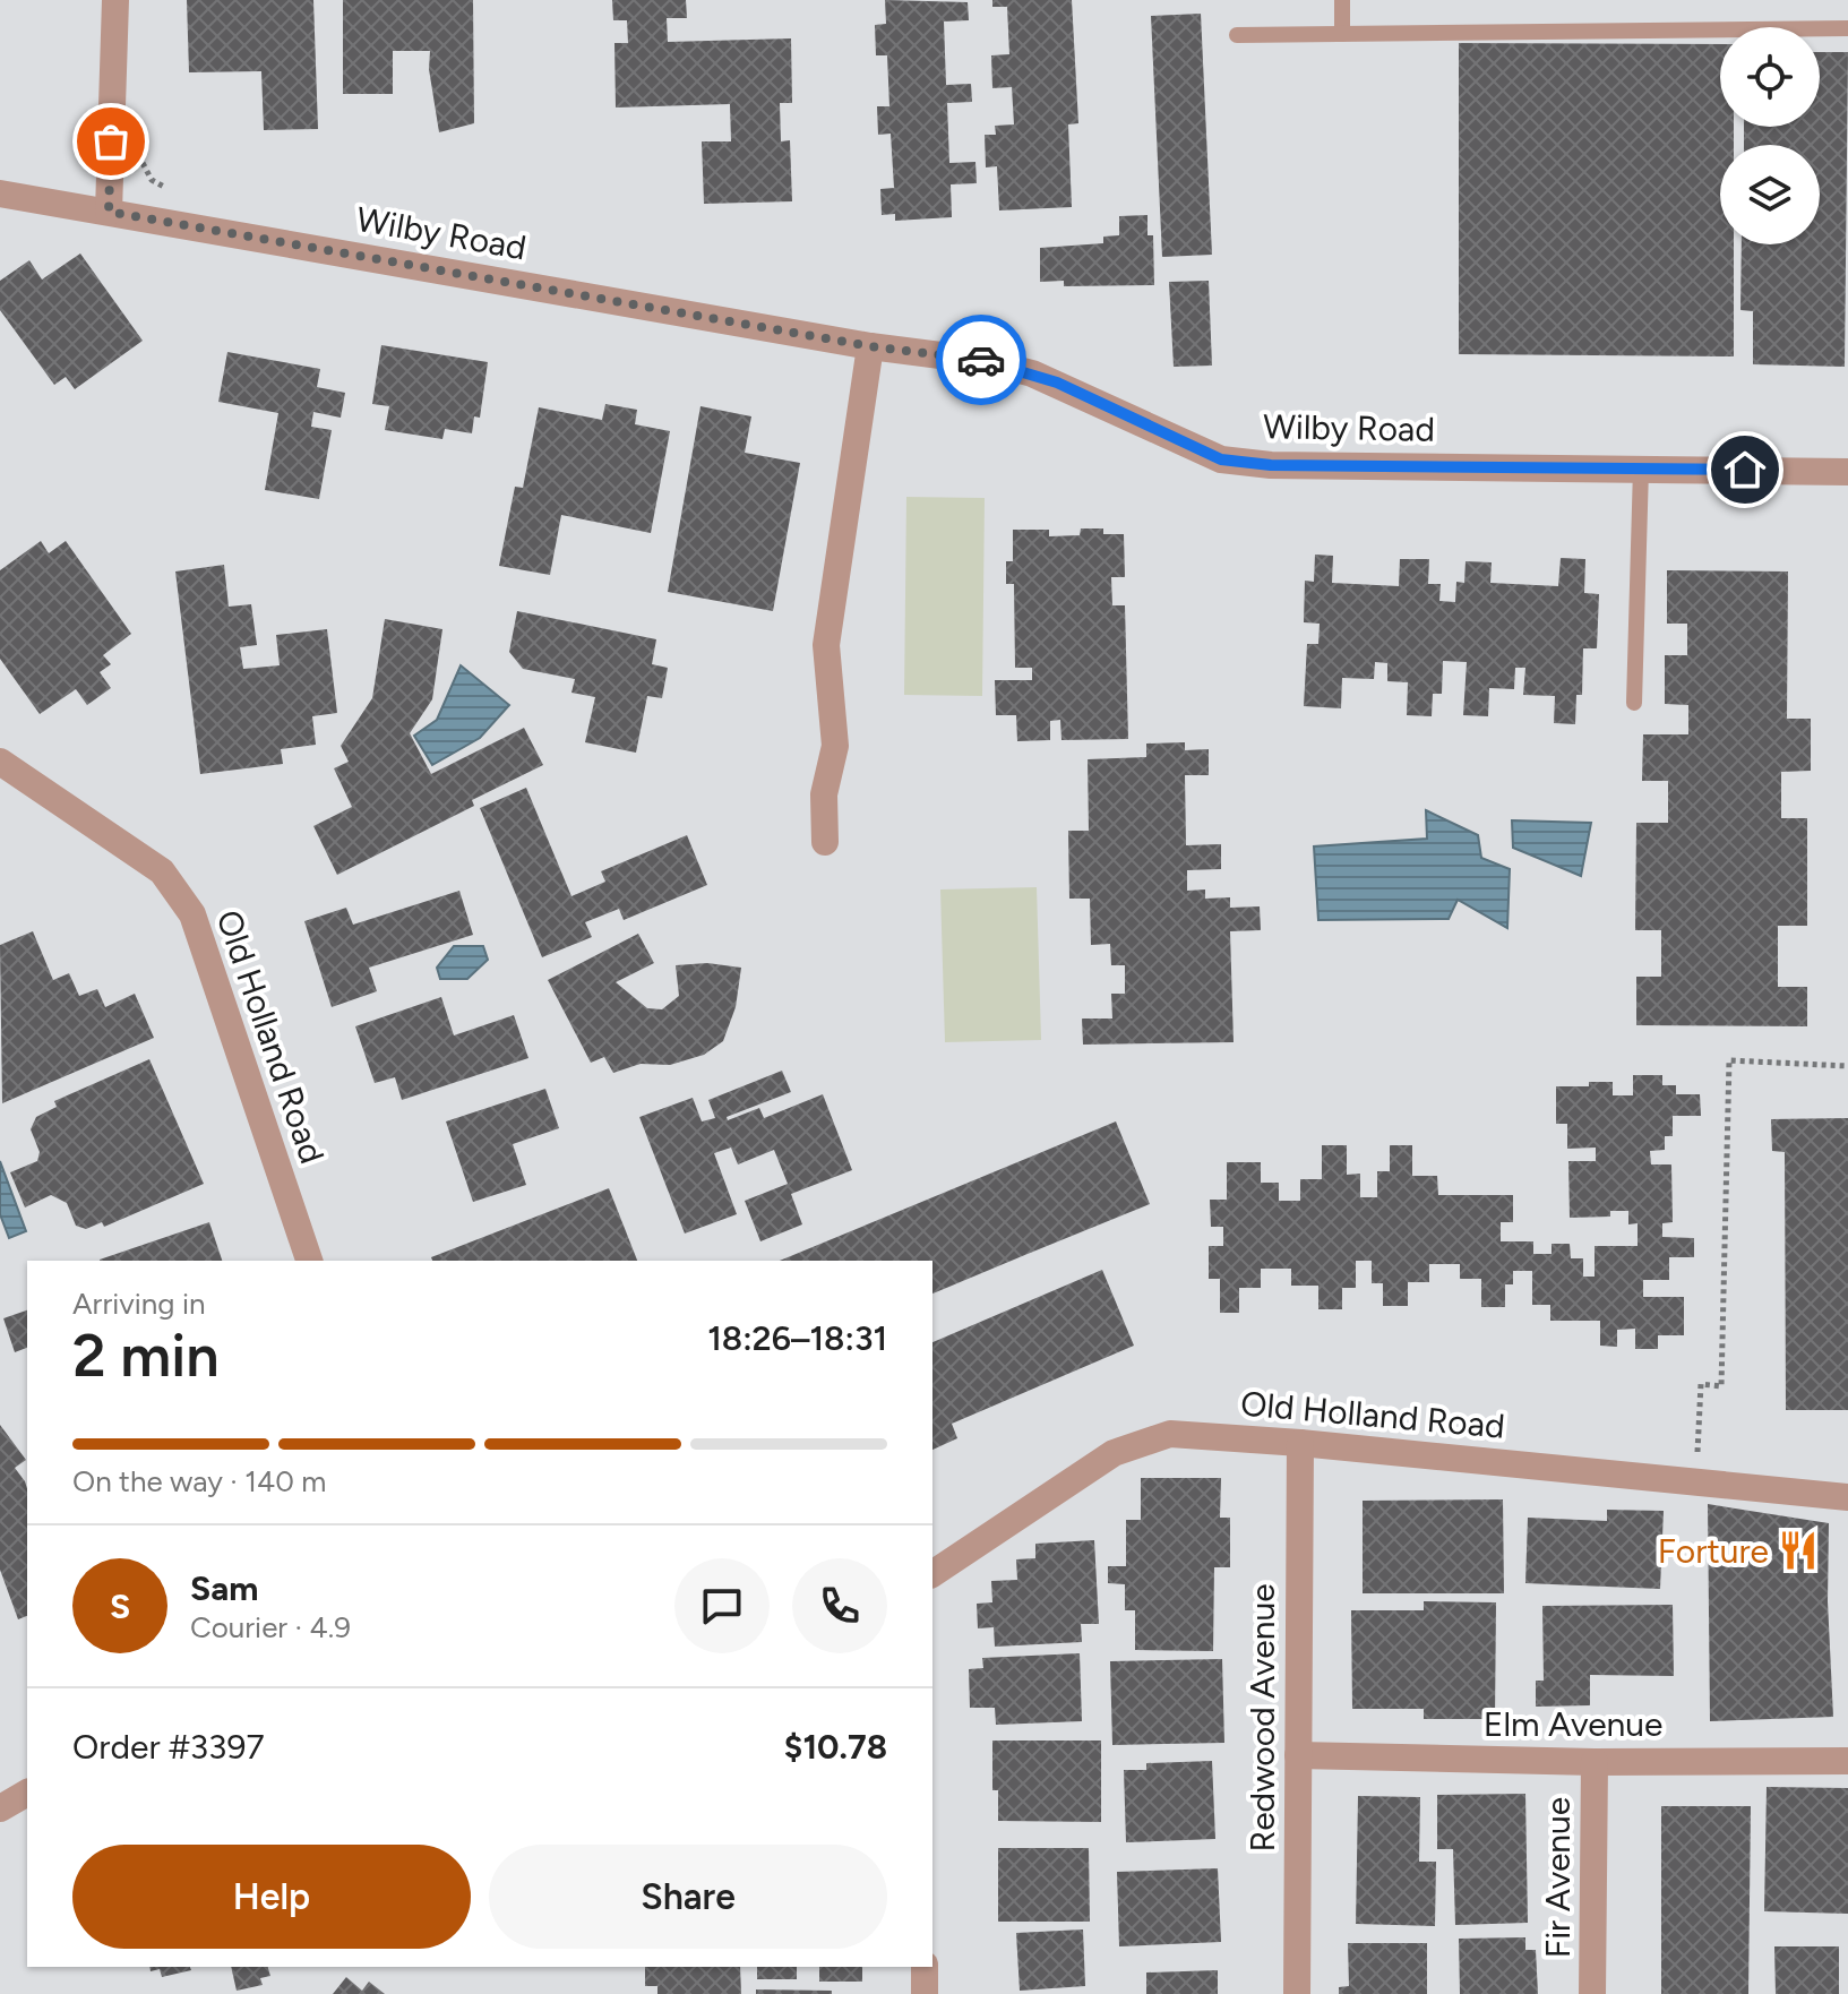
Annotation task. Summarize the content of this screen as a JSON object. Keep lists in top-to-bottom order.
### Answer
{
  "streets": {
    "street": [
      "Wilby Road",
      "Old Holland Road",
      "Redwood Avenue",
      "Elm Avenue",
      "Fir Avenue"
    ]
  },
  "crossings": [
    ["Old Holland Road", "Redwood Avenue"],
    ["Redwood Avenue", "Elm Avenue"],
    ["Elm Avenue", "Fir Avenue"]
  ],
  "places": {
    "restaurant": ["Forture"]
  },
  "page": {
    "heading": ["2 min", "Arriving in", "18:26–18:31"],
    "panel": [
      "Sam",
      "Courier · 4.9",
      "Order #3397",
      "$10.78"
    ],
    "bar": "On the way · 140 m",
    "round": "S",
    "buttons": ["Help", "Share"]
  }
}
